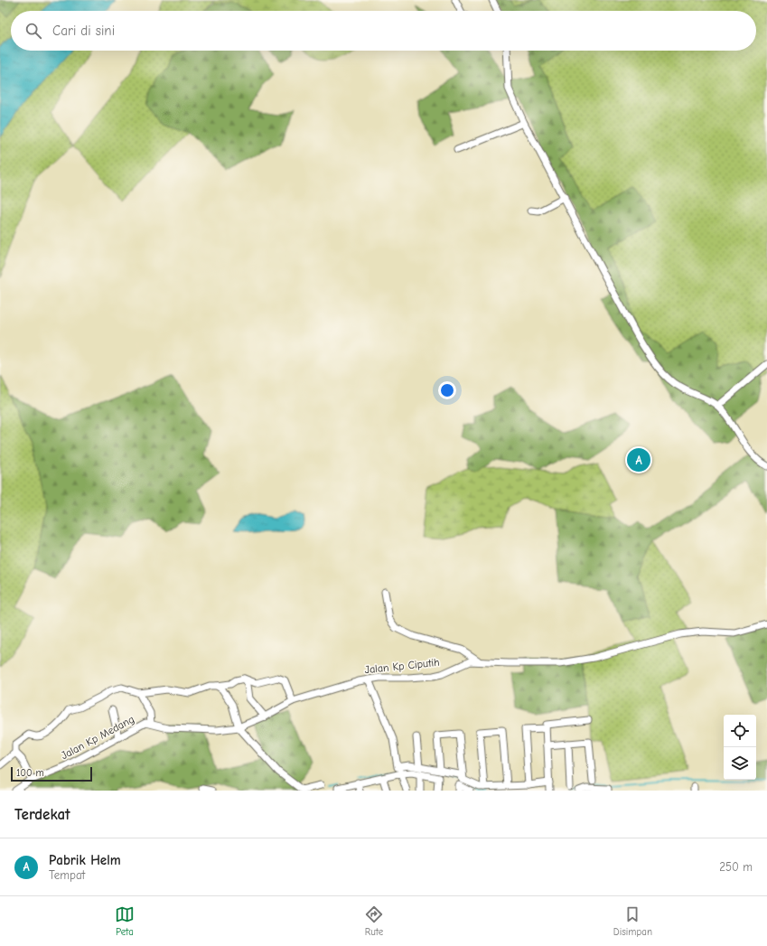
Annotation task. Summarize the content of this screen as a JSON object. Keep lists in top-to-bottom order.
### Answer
{
  "streets": {
    "street": ["Jalan Kp Ciputih", "Jalan Kp Medang"]
  },
  "crossings": [
    ["Jalan Kp Ciputih", "Jalan Kp Medang"]
  ],
  "scale_bar": "100 m",
  "page": {
    "search": "Cari di sini",
    "pins": "A",
    "scale": "100 m",
    "heading": "Terdekat",
    "list": [
      {
        "mark": "A",
        "name": "Pabrik Helm",
        "note": "Tempat",
        "value": "250 m"
      }
    ],
    "nav": ["Peta", "Rute", "Disimpan"]
  }
}
